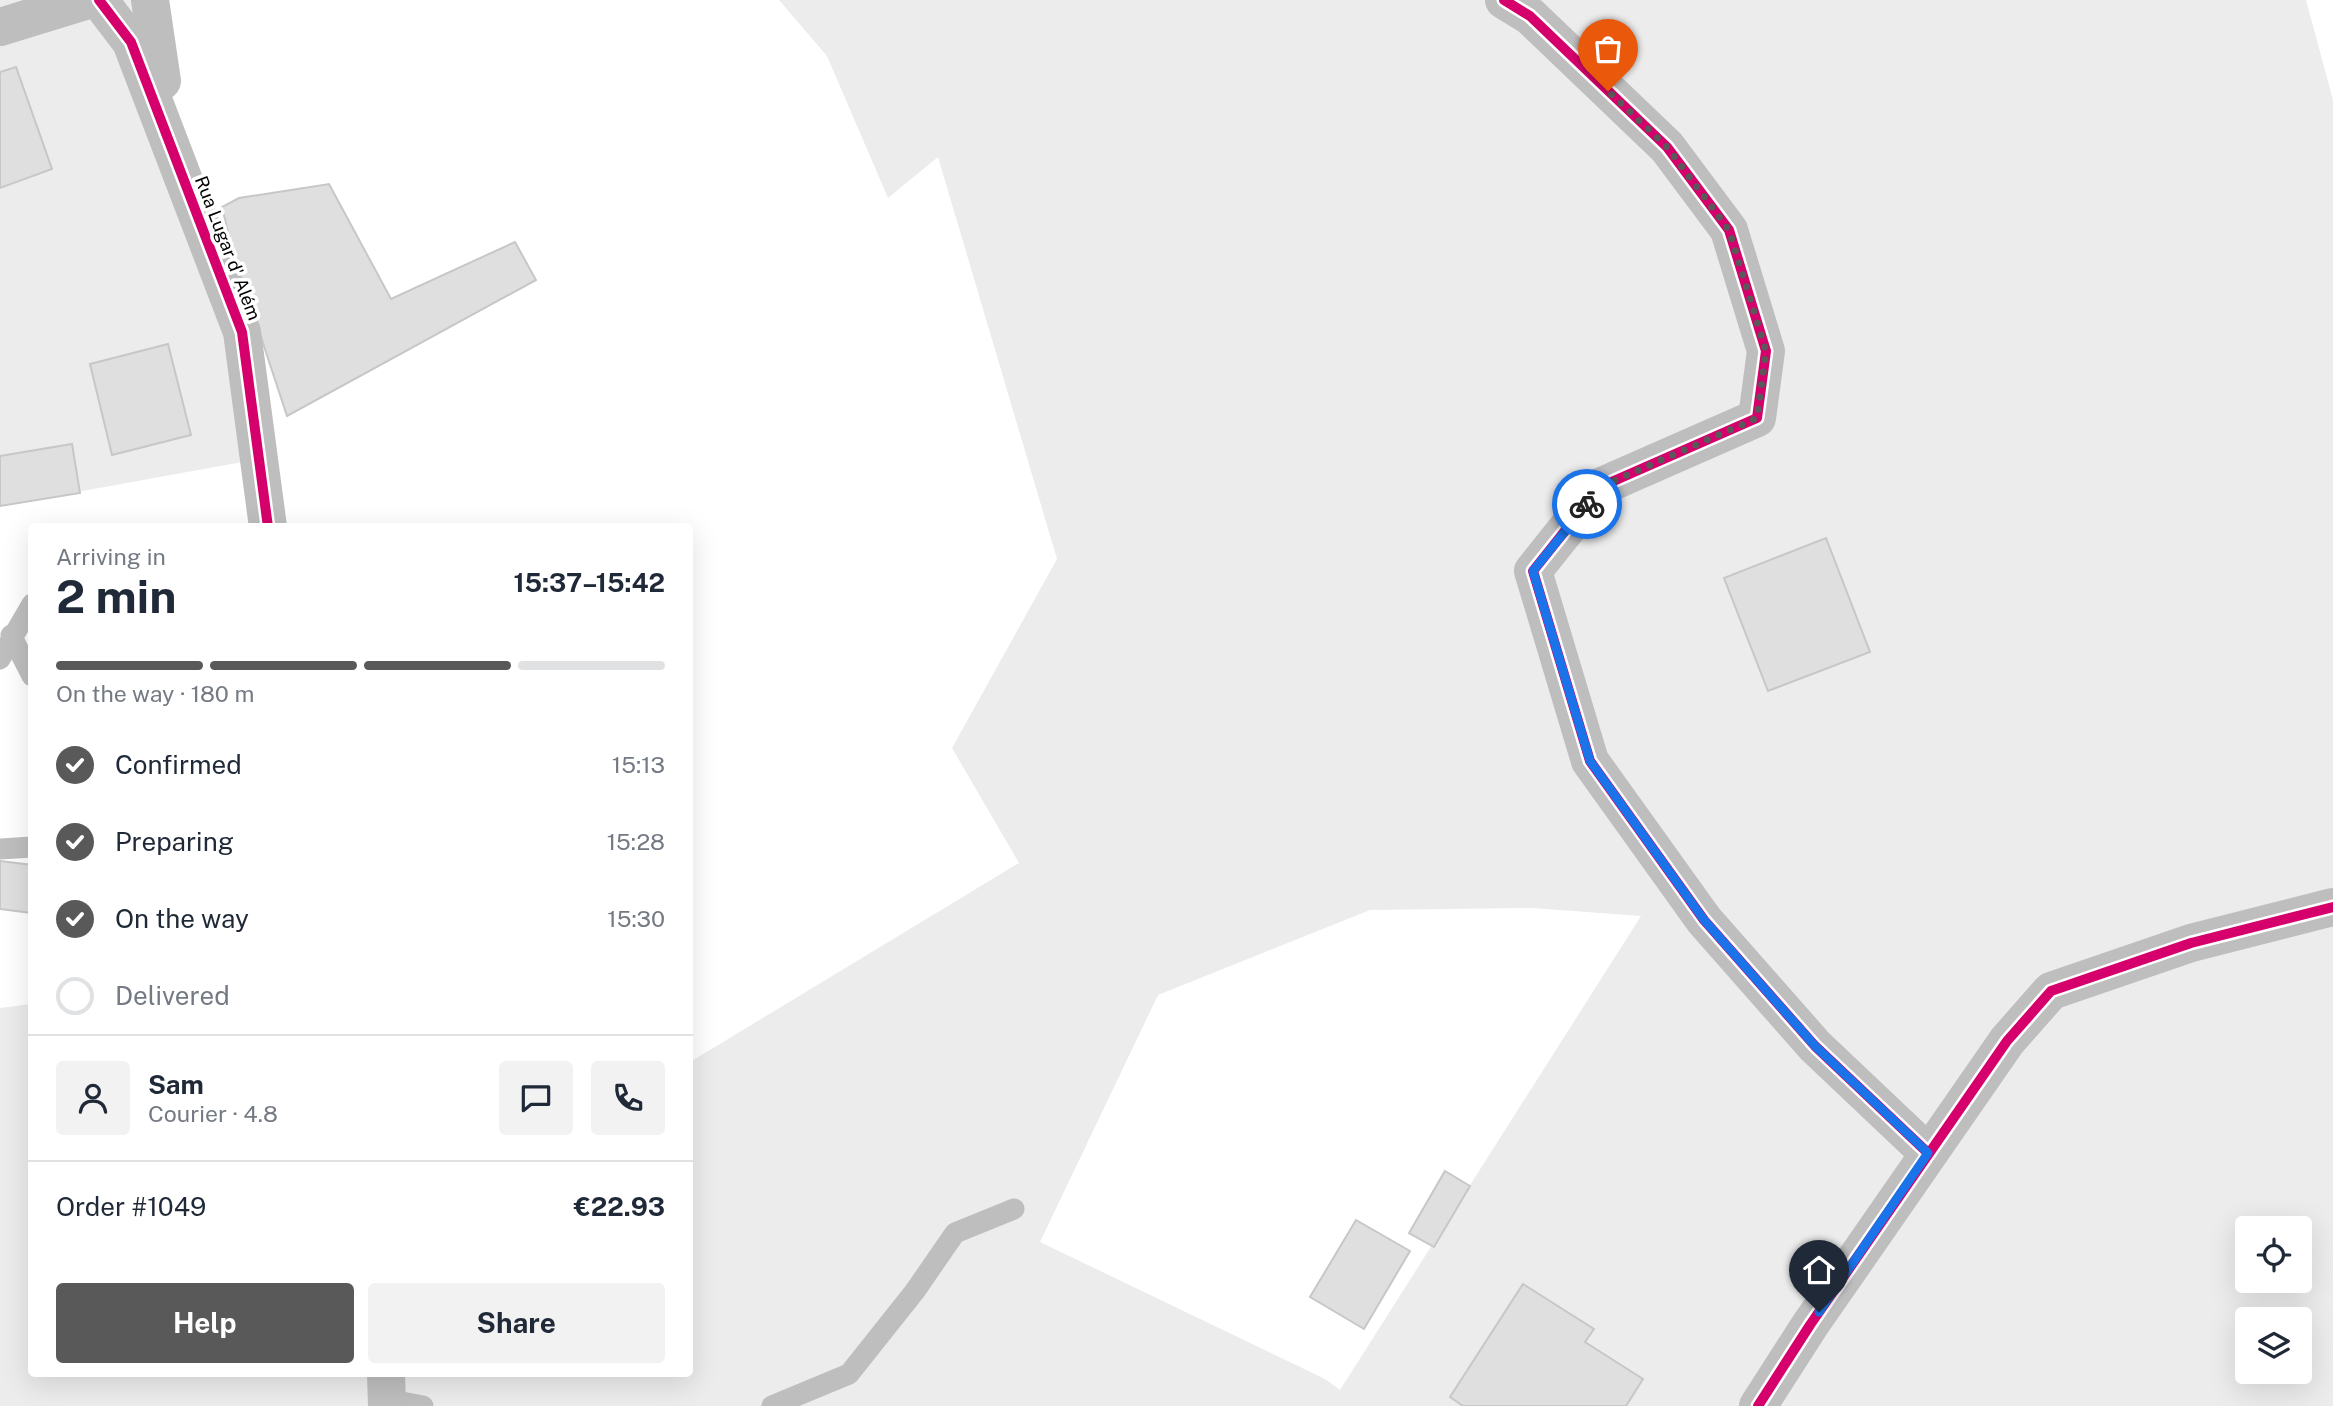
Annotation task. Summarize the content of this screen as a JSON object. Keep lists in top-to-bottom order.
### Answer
{
  "streets": {
    "street": ["Rua Lugar d' Além"]
  },
  "page": {
    "heading": ["2 min", "Arriving in", "15:37–15:42"],
    "panel": [
      "Sam",
      "Courier · 4.8",
      "Order #1049",
      "€22.93"
    ],
    "bar": "On the way · 180 m",
    "list": [
      ["Confirmed", "15:13"],
      ["Preparing", "15:28"],
      ["On the way", "15:30"],
      "Delivered"
    ],
    "buttons": ["Help", "Share"]
  }
}
